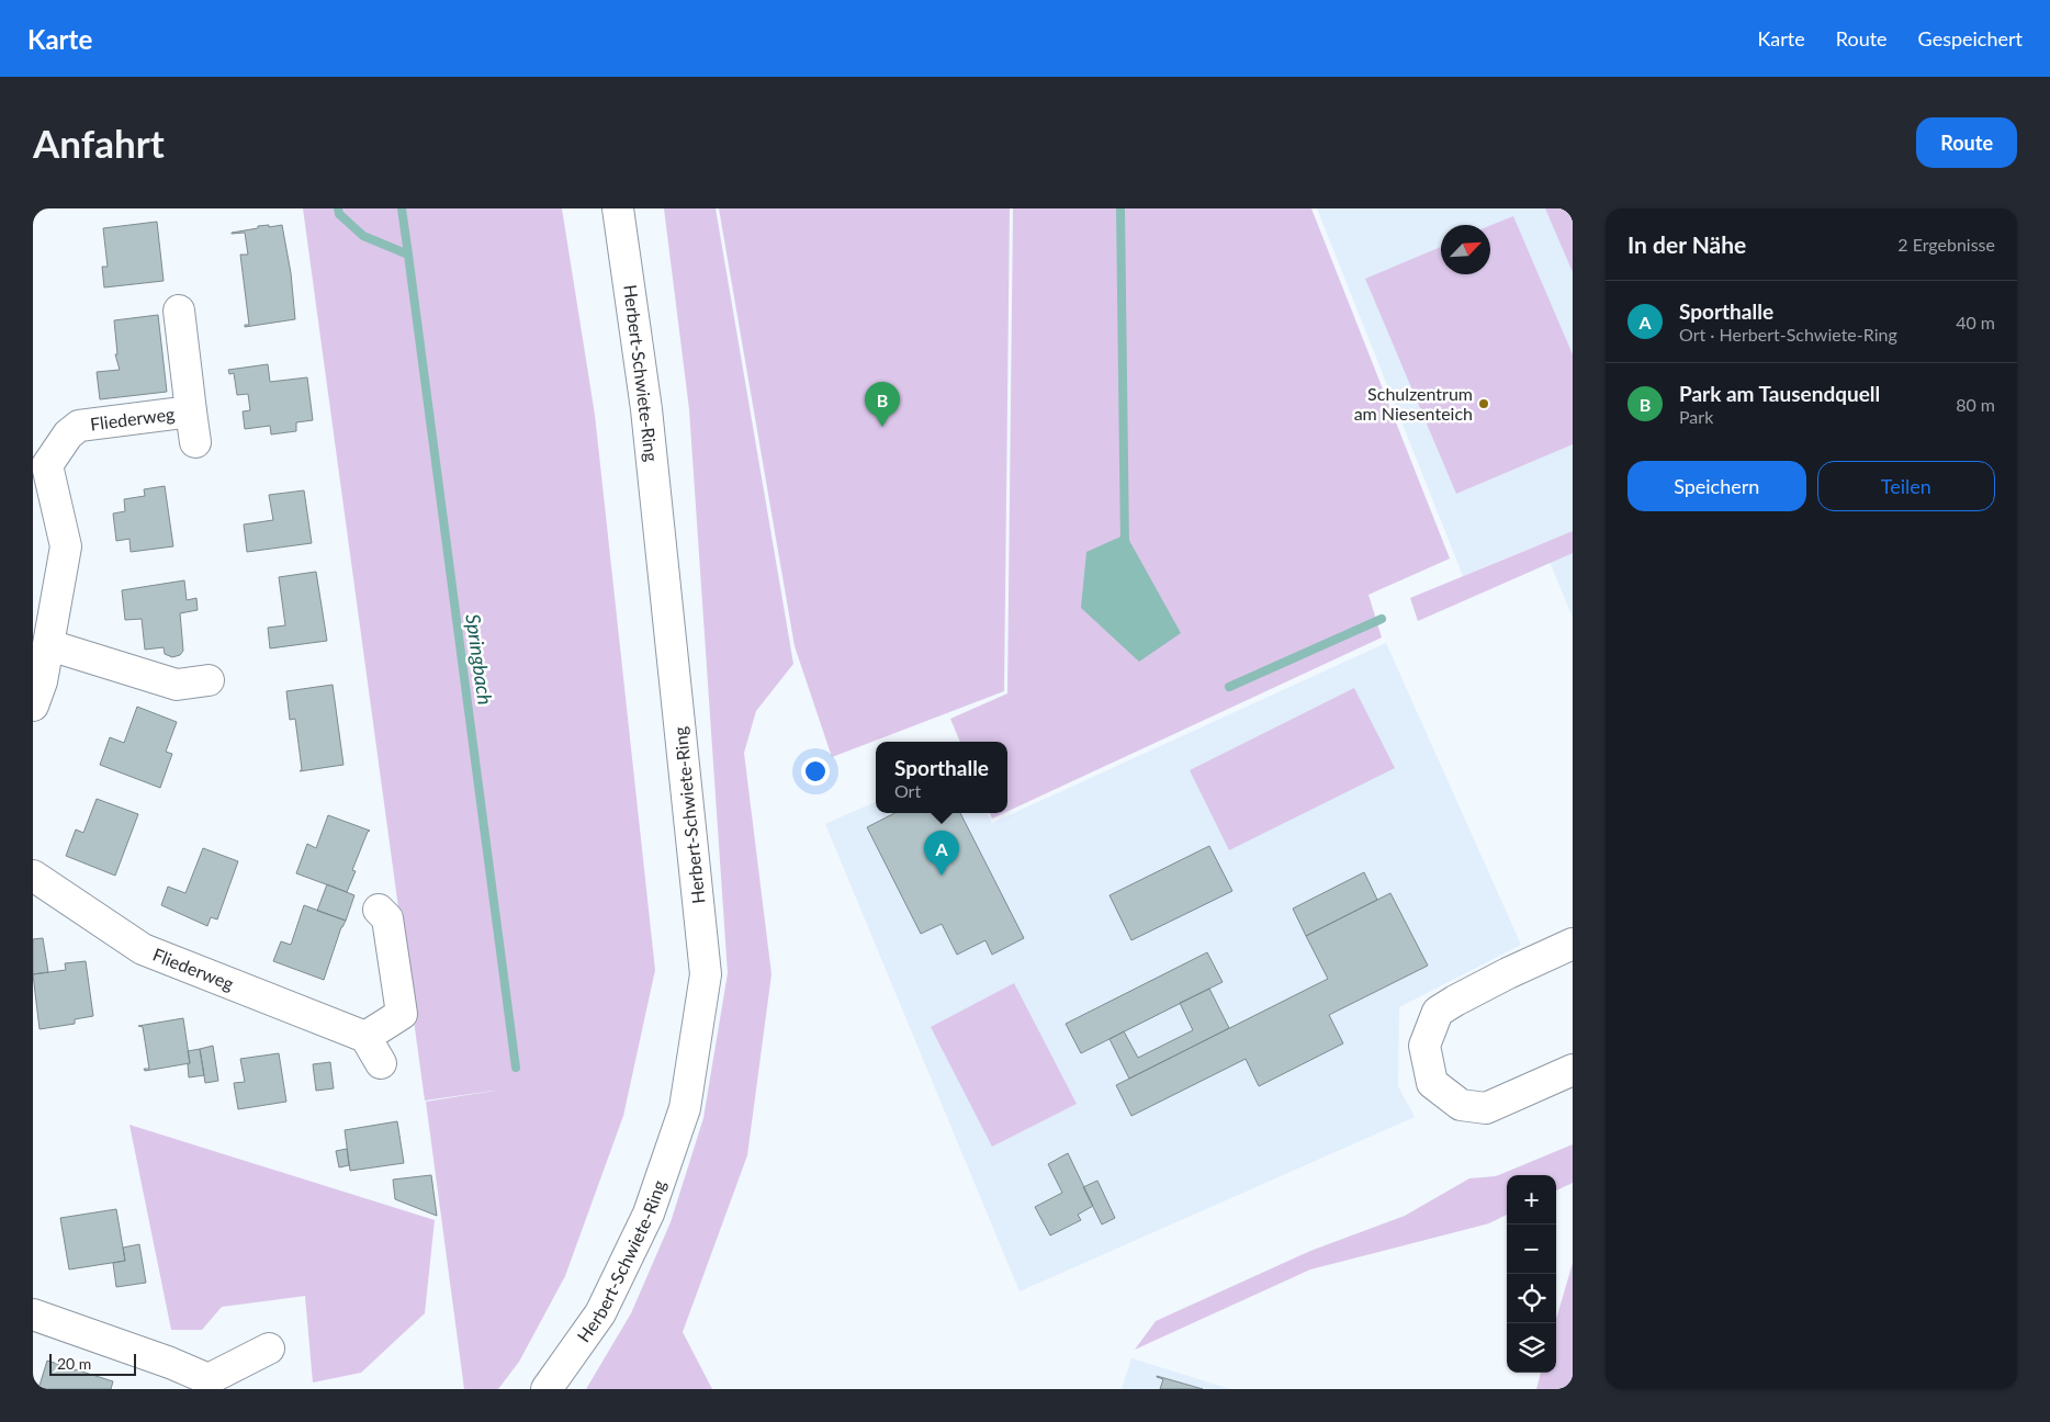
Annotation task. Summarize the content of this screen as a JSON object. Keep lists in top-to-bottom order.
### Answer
{
  "streets": {
    "street": ["Herbert-Schwiete-Ring", "Fliederweg"]
  },
  "water": ["Springbach"],
  "places": ["Schulzentrum am Niesenteich"],
  "scale_bar": "20 m",
  "north": "top right",
  "page": {
    "header": "Karte",
    "nav": ["Karte", "Route", "Gespeichert"],
    "buttons": [
      "Route",
      ["Speichern", "Teilen"]
    ],
    "title": "Anfahrt",
    "heading": ["In der Nähe", "2 Ergebnisse"],
    "list": [
      {
        "mark": "A",
        "name": "Sporthalle",
        "note": "Ort · Herbert-Schwiete-Ring",
        "value": "40 m"
      },
      {
        "mark": "B",
        "name": "Park am Tausendquell",
        "note": "Park",
        "value": "80 m"
      }
    ],
    "pins": ["B", "A"],
    "popup": ["Sporthalle", "Ort"],
    "map_buttons": ["+", "−"],
    "scale": "20 m"
  }
}
